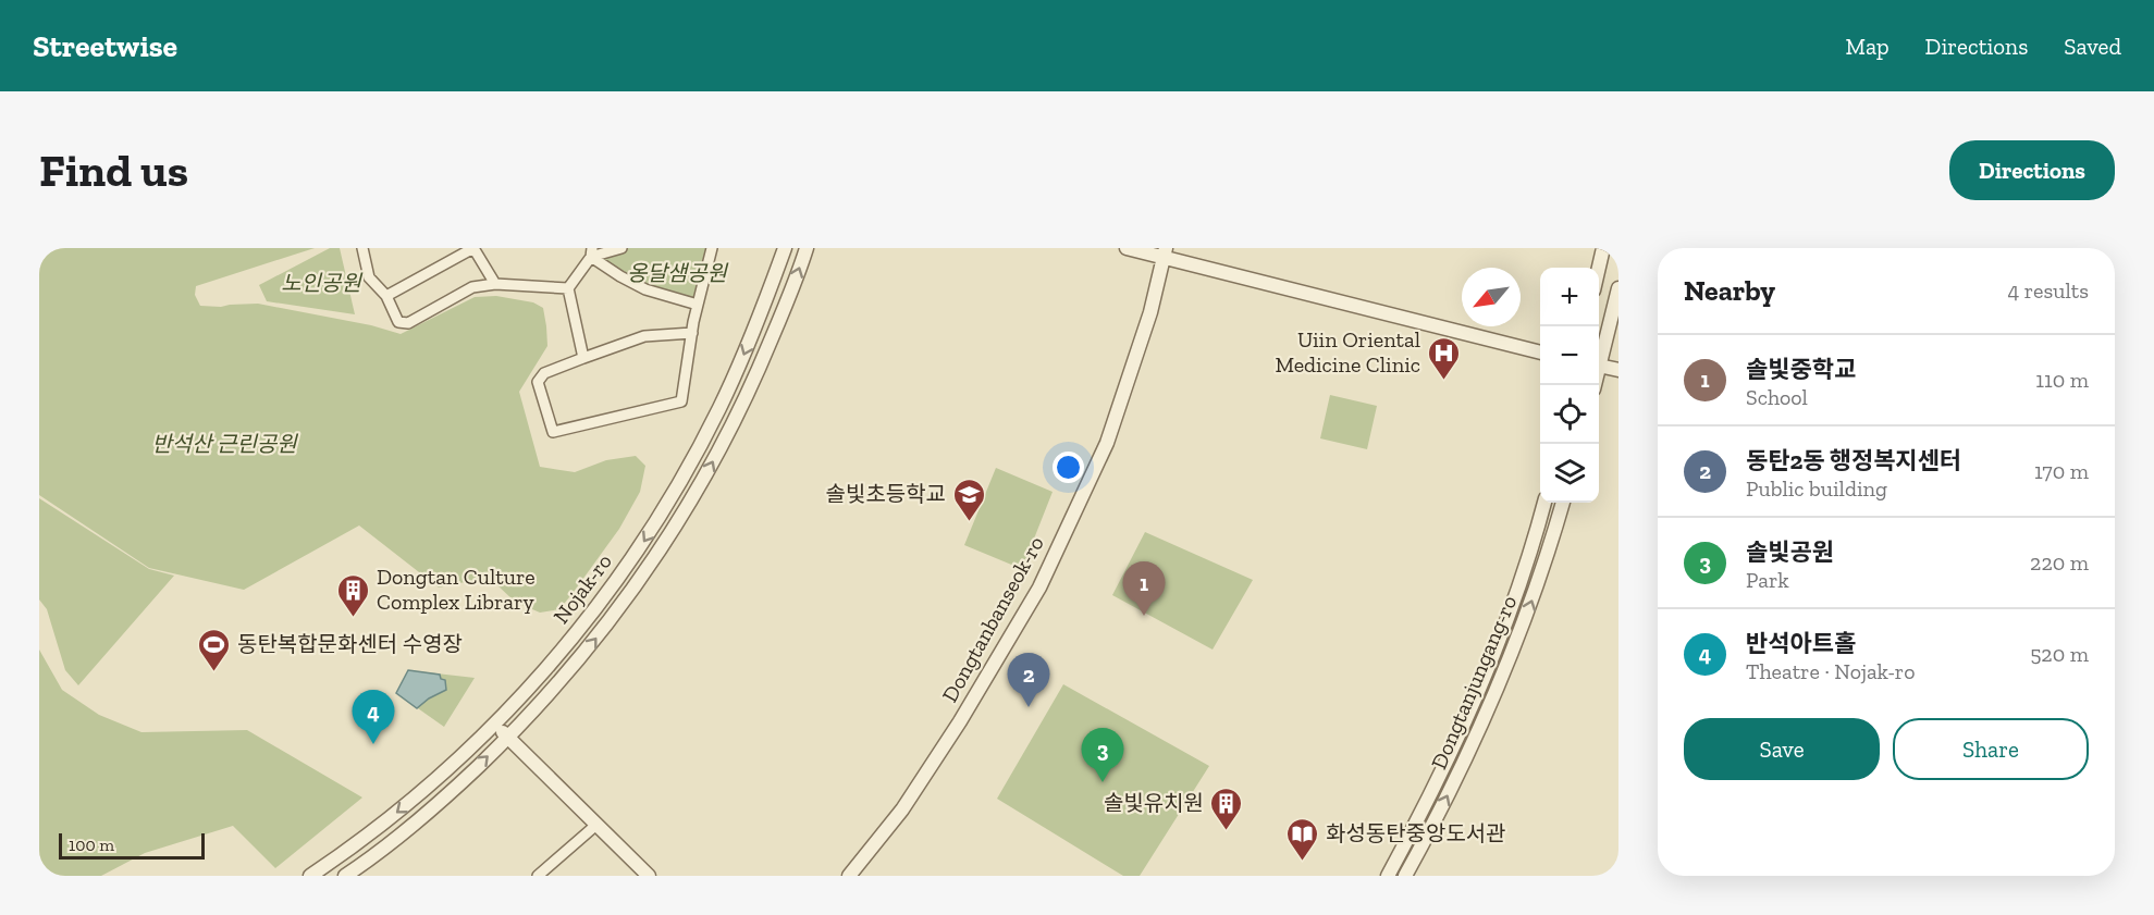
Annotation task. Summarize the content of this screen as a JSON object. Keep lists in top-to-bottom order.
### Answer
{
  "streets": {
    "street": ["Nojak-ro", "Dongtanbanseok-ro", "Dongtanjungang-ro"]
  },
  "parks": ["옹달샘공원", "노인공원", "반석산 근린공원"],
  "places": {
    "hospital": ["Uiin Oriental Medicine Clinic"],
    "school or university": ["솔빛초등학교"],
    "building": ["Dongtan Culture Complex Library", "솔빛유치원"],
    "sports": ["동탄복합문화센터 수영장"],
    "library": ["화성동탄중앙도서관"]
  },
  "scale_bar": "100 m",
  "north": "bottom left",
  "page": {
    "header": "Streetwise",
    "nav": ["Map", "Directions", "Saved"],
    "buttons": [
      "Directions",
      ["Save", "Share"]
    ],
    "title": "Find us",
    "heading": ["Nearby", "4 results"],
    "map_buttons": ["+", "−"],
    "list": [
      {
        "mark": "1",
        "name": "솔빛중학교",
        "note": "School",
        "value": "110 m"
      },
      {
        "mark": "2",
        "name": "동탄2동 행정복지센터",
        "note": "Public building",
        "value": "170 m"
      },
      {
        "mark": "3",
        "name": "솔빛공원",
        "note": "Park",
        "value": "220 m"
      },
      {
        "mark": "4",
        "name": "반석아트홀",
        "note": "Theatre · Nojak-ro",
        "value": "520 m"
      }
    ],
    "pins": [
      "1",
      "2",
      "4",
      "3"
    ],
    "scale": "100 m"
  }
}
